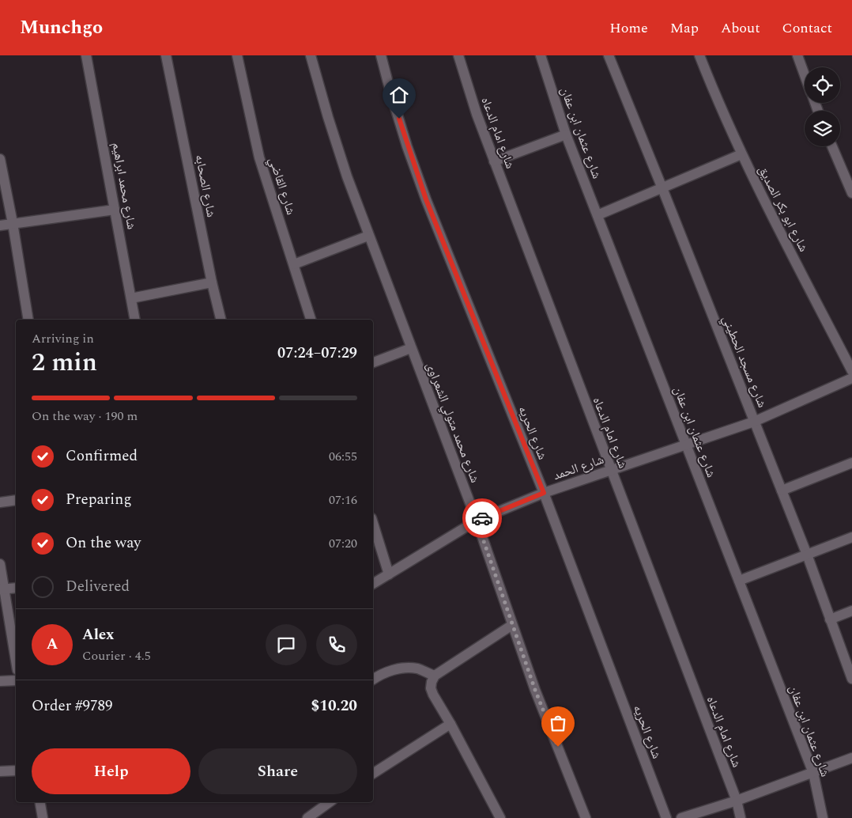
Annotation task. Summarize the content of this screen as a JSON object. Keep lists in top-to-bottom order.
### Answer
{
  "streets": {
    "street": [
      "شارع امام الدعاه",
      "شارع عثمان ابن عفان",
      "شارع محمد ابراهيم",
      "شارع الصحابه",
      "شارع القاضي",
      "شارع ابو بكر الصديق",
      "شارع مسجد الحطيني",
      "شارع محمد متولي الشعراوى",
      "شارع الحريه",
      "شارع الحمد"
    ]
  },
  "crossings": [
    ["شارع امام الدعاه", "شارع الحمد"],
    ["شارع عثمان ابن عفان", "شارع الحمد"],
    ["شارع مسجد الحطيني", "شارع الحمد"],
    ["شارع محمد متولي الشعراوى", "شارع الحمد"],
    ["شارع الحريه", "شارع الحمد"]
  ],
  "page": {
    "header": "Munchgo",
    "nav": [
      "Home",
      "Map",
      "About",
      "Contact"
    ],
    "heading": ["2 min", "Arriving in", "07:24–07:29"],
    "panel": [
      "Alex",
      "Courier · 4.5",
      "Order #9789",
      "$10.20"
    ],
    "bar": "On the way · 190 m",
    "list": [
      ["Confirmed", "06:55"],
      ["Preparing", "07:16"],
      ["On the way", "07:20"],
      "Delivered"
    ],
    "round": "A",
    "buttons": ["Help", "Share"]
  }
}
